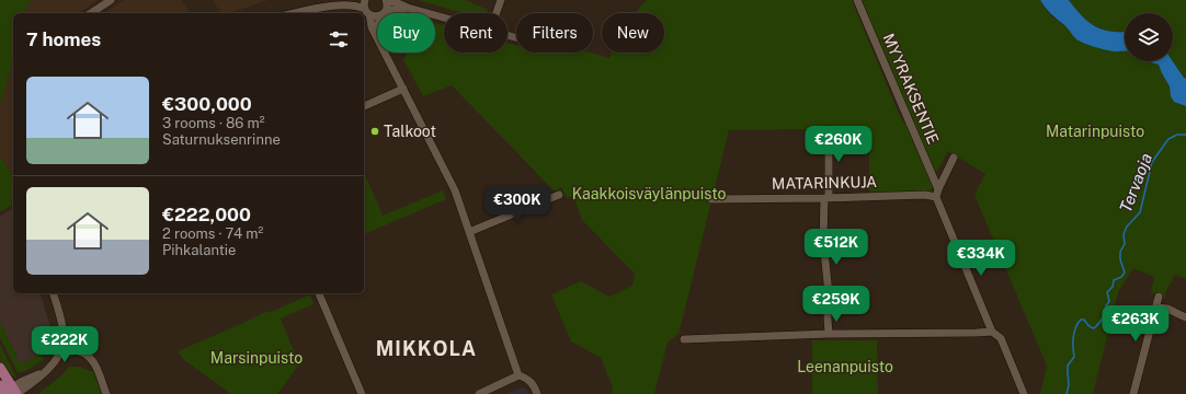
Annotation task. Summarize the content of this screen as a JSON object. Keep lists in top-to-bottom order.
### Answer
{
  "streets": {
    "street": ["MYYRAKSENTIE", "MATARINKUJA"]
  },
  "crossings": [
    ["MYYRAKSENTIE", "MATARINKUJA"]
  ],
  "districts": ["MIKKOLA"],
  "water": ["Tervaoja"],
  "parks": [
    "Matarinpuisto",
    "Kaakkoisväylänpuisto",
    "Marsinpuisto",
    "Leenanpuisto"
  ],
  "places": ["Talkoot"],
  "page": {
    "chip": [
      "Buy",
      "Rent",
      "Filters",
      "New"
    ],
    "heading": "7 homes",
    "list": [
      {
        "name": "€300,000",
        "note": "3 rooms · 86 m² · Saturnuksenrinne"
      },
      {
        "name": "€222,000",
        "note": "2 rooms · 74 m² · Pihkalantie"
      }
    ],
    "price": [
      "€260K",
      "€300K",
      "€512K",
      "€334K",
      "€259K",
      "€263K",
      "€222K"
    ]
  }
}
